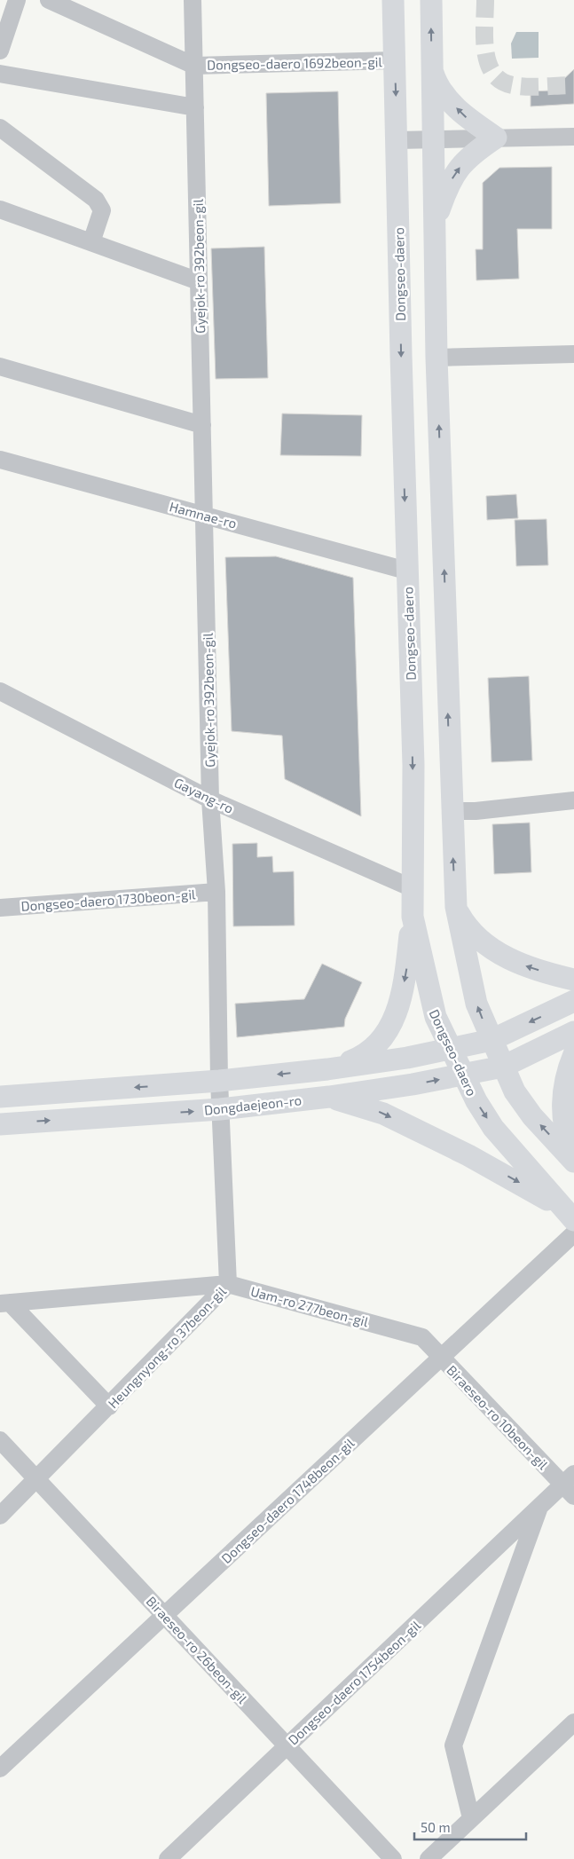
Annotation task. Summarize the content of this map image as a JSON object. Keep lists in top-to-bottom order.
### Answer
{
  "streets": {
    "main road": ["Dongseo-daero", "Dongdaejeon-ro"],
    "street": [
      "Dongseo-daero 1692beon-gil",
      "Gyejok-ro 392beon-gil",
      "Hamnae-ro",
      "Gayang-ro",
      "Dongseo-daero 1730beon-gil",
      "Uam-ro 277beon-gil",
      "Heungnyong-ro 37beon-gil",
      "Biraeseo-ro 10beon-gil",
      "Dongseo-daero 1748beon-gil",
      "Biraeseo-ro 26beon-gil",
      "Dongseo-daero 1754beon-gil"
    ]
  },
  "crossings": [
    ["Dongseo-daero 1692beon-gil", "Gyejok-ro 392beon-gil"],
    ["Dongseo-daero 1692beon-gil", "Dongseo-daero"],
    ["Gyejok-ro 392beon-gil", "Hamnae-ro"],
    ["Gyejok-ro 392beon-gil", "Gayang-ro"],
    ["Gyejok-ro 392beon-gil", "Dongseo-daero 1730beon-gil"],
    ["Gyejok-ro 392beon-gil", "Dongdaejeon-ro"],
    ["Gyejok-ro 392beon-gil", "Heungnyong-ro 37beon-gil"],
    ["Dongseo-daero", "Hamnae-ro"],
    ["Dongseo-daero", "Gayang-ro"],
    ["Dongseo-daero", "Dongdaejeon-ro"],
    ["Dongseo-daero", "Dongseo-daero 1748beon-gil"],
    ["Dongdaejeon-ro", "Heungnyong-ro 37beon-gil"],
    ["Uam-ro 277beon-gil", "Heungnyong-ro 37beon-gil"],
    ["Uam-ro 277beon-gil", "Biraeseo-ro 10beon-gil"],
    ["Heungnyong-ro 37beon-gil", "Biraeseo-ro 26beon-gil"],
    ["Biraeseo-ro 10beon-gil", "Dongseo-daero 1748beon-gil"],
    ["Biraeseo-ro 10beon-gil", "Dongseo-daero 1754beon-gil"],
    ["Dongseo-daero 1748beon-gil", "Biraeseo-ro 26beon-gil"],
    ["Biraeseo-ro 26beon-gil", "Dongseo-daero 1754beon-gil"]
  ],
  "scale_bar": "50 m"
}
